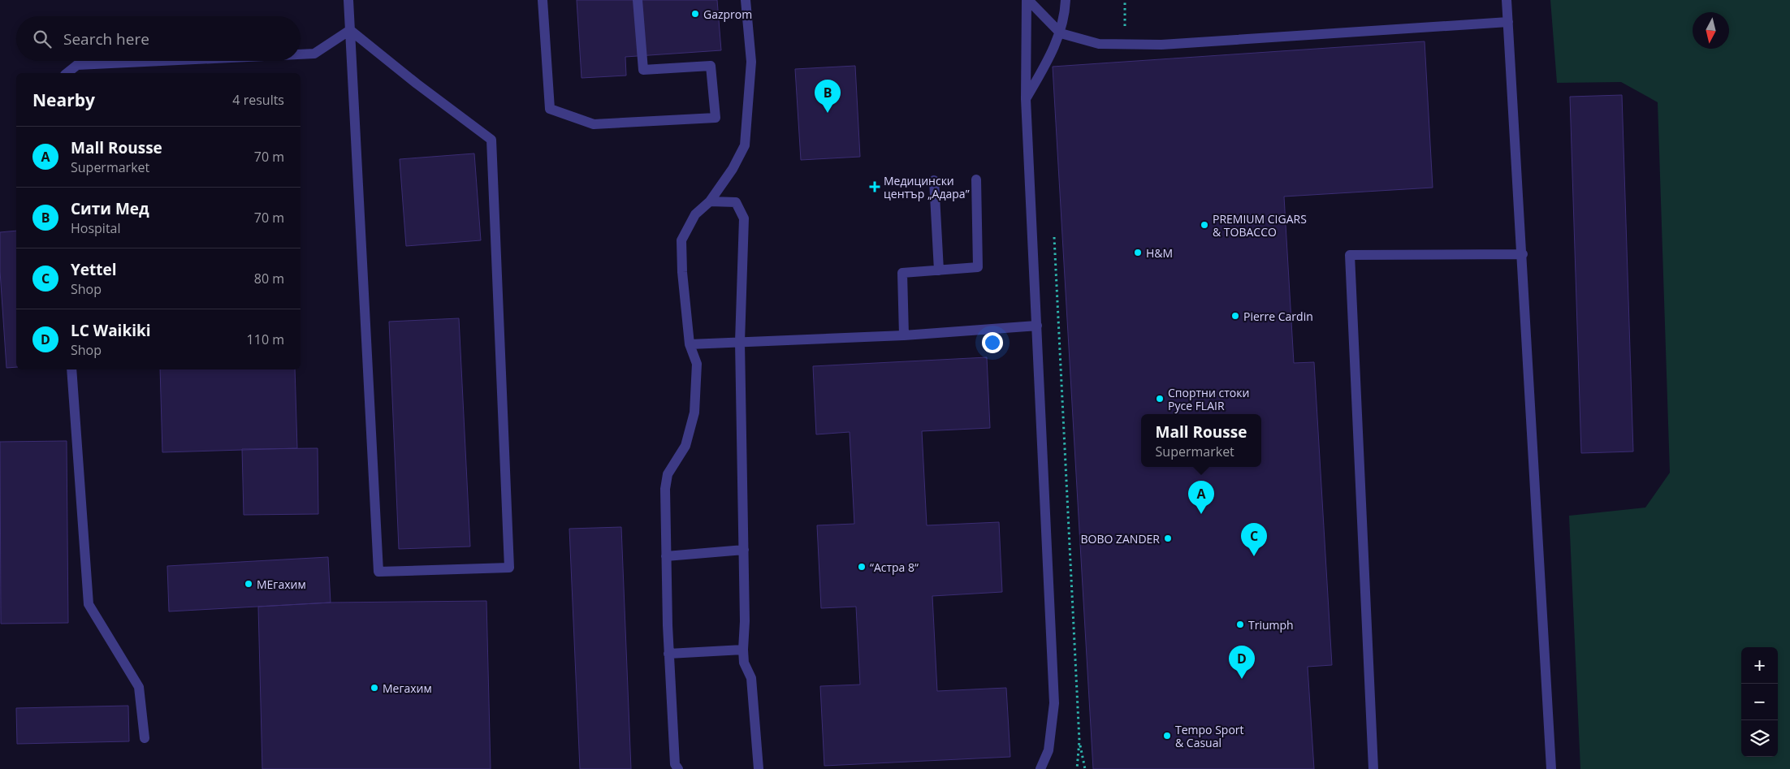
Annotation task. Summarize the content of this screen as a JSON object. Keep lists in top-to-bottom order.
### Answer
{
  "places": {
    "other": [
      "Gazprom",
      "PREMIUM CIGARS & TOBACCO",
      "H&M",
      "Pierre Cardin",
      "Спортни стоки Русе FLAIR",
      "BOBO ZANDER",
      "“Астра 8“",
      "МЕгахим",
      "Triumph",
      "Мегахим",
      "Tempo Sport & Casual"
    ],
    "health": ["Медицински център „Адара”"]
  },
  "north": "bottom",
  "page": {
    "search": "Search here",
    "heading": ["Nearby", "4 results"],
    "pins": [
      "B",
      "A",
      "C",
      "D"
    ],
    "list": [
      {
        "mark": "A",
        "name": "Mall Rousse",
        "note": "Supermarket",
        "value": "70 m"
      },
      {
        "mark": "B",
        "name": "Сити Мед",
        "note": "Hospital",
        "value": "70 m"
      },
      {
        "mark": "C",
        "name": "Yettel",
        "note": "Shop",
        "value": "80 m"
      },
      {
        "mark": "D",
        "name": "LC Waikiki",
        "note": "Shop",
        "value": "110 m"
      }
    ],
    "popup": ["Mall Rousse", "Supermarket"],
    "map_buttons": ["+", "−"]
  }
}
